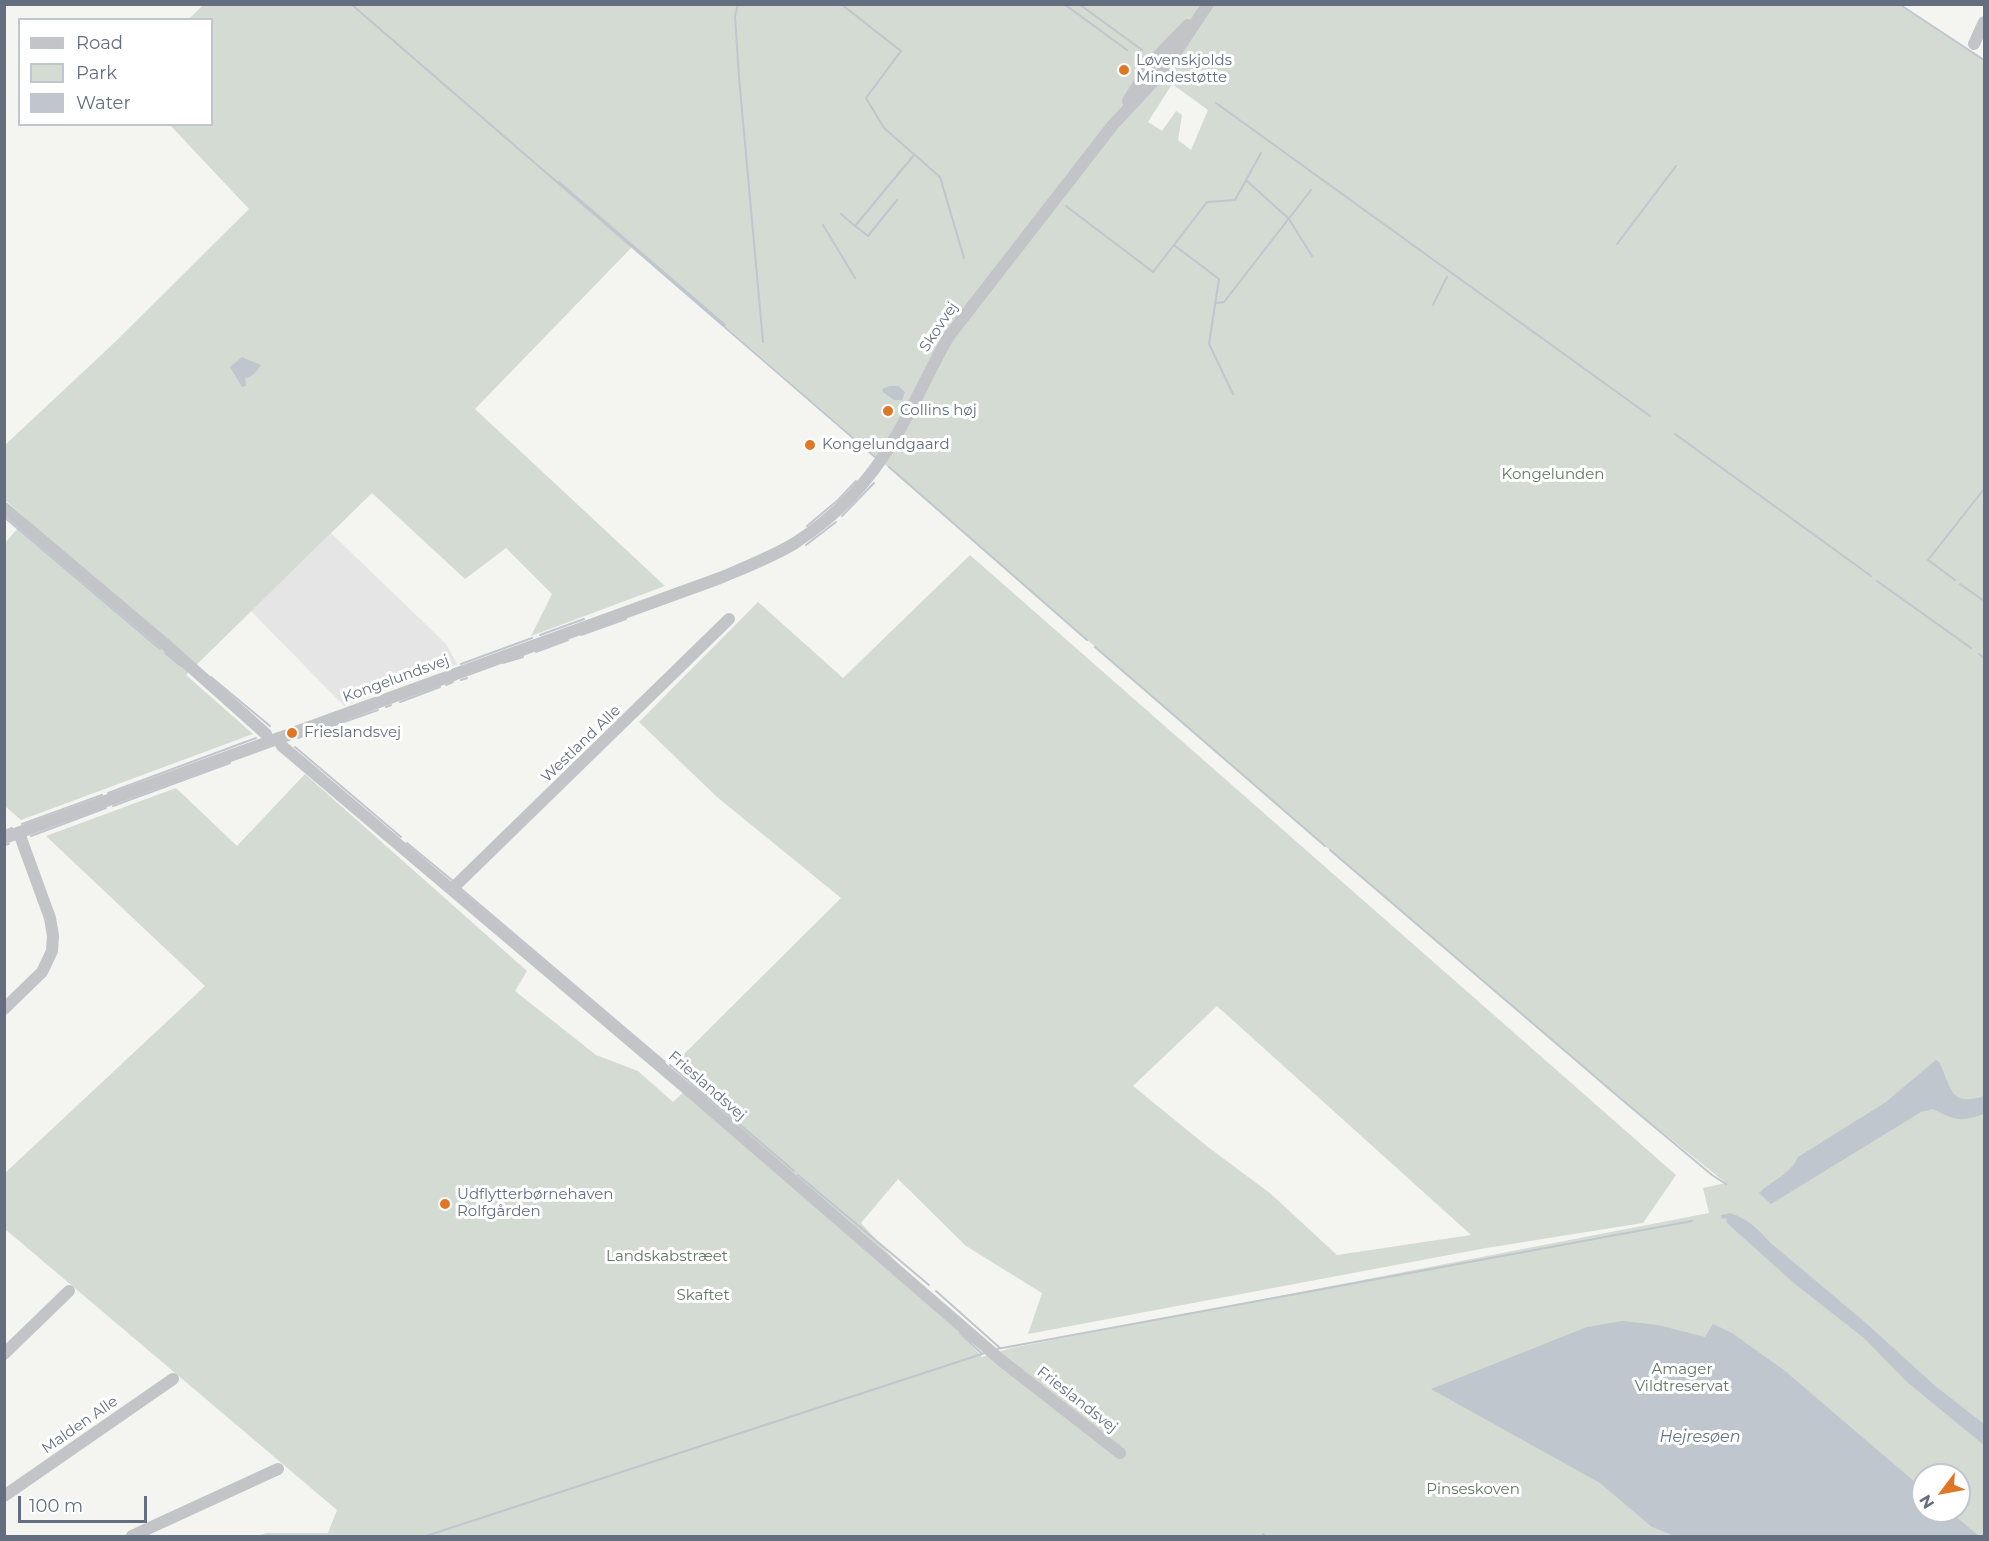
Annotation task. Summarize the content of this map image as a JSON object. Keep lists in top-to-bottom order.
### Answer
{
  "streets": {
    "street": [
      "Skovvej",
      "Kongelundsvej",
      "Westland Alle",
      "Frieslandsvej",
      "Malden Alle"
    ]
  },
  "crossings": [
    ["Skovvej", "Kongelundsvej"],
    ["Kongelundsvej", "Frieslandsvej"],
    ["Westland Alle", "Frieslandsvej"]
  ],
  "water": ["Hejresøen"],
  "parks": [
    "Kongelunden",
    "Landskabstræet",
    "Skaftet",
    "Amager Vildtreservat",
    "Pinseskoven"
  ],
  "places": [
    "Løvenskjolds Mindestøtte",
    "Collins høj",
    "Kongelundgaard",
    "Frieslandsvej",
    "Udflytterbørnehaven Rolfgården"
  ],
  "legend": ["Road", "Park", "Water"],
  "scale_bar": "100 m",
  "north": "bottom left"
}
